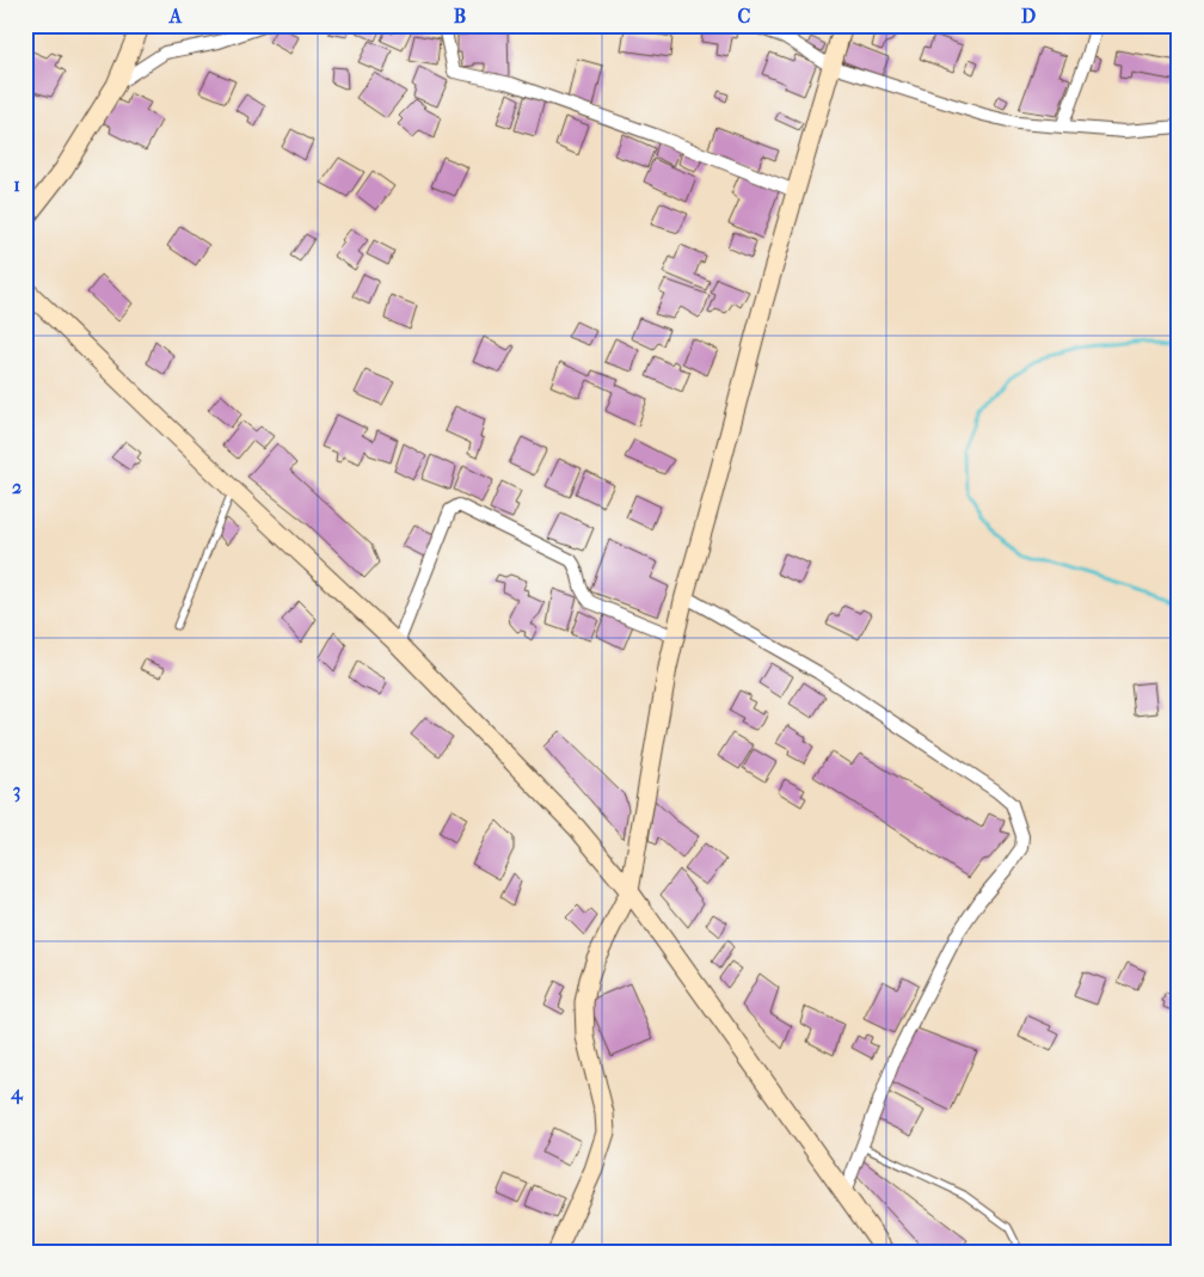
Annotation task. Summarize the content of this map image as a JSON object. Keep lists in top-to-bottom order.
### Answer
{
  "grid": {
    "columns": [
      "A",
      "B",
      "C",
      "D"
    ],
    "rows": [
      "1",
      "2",
      "3",
      "4"
    ]
  }
}
